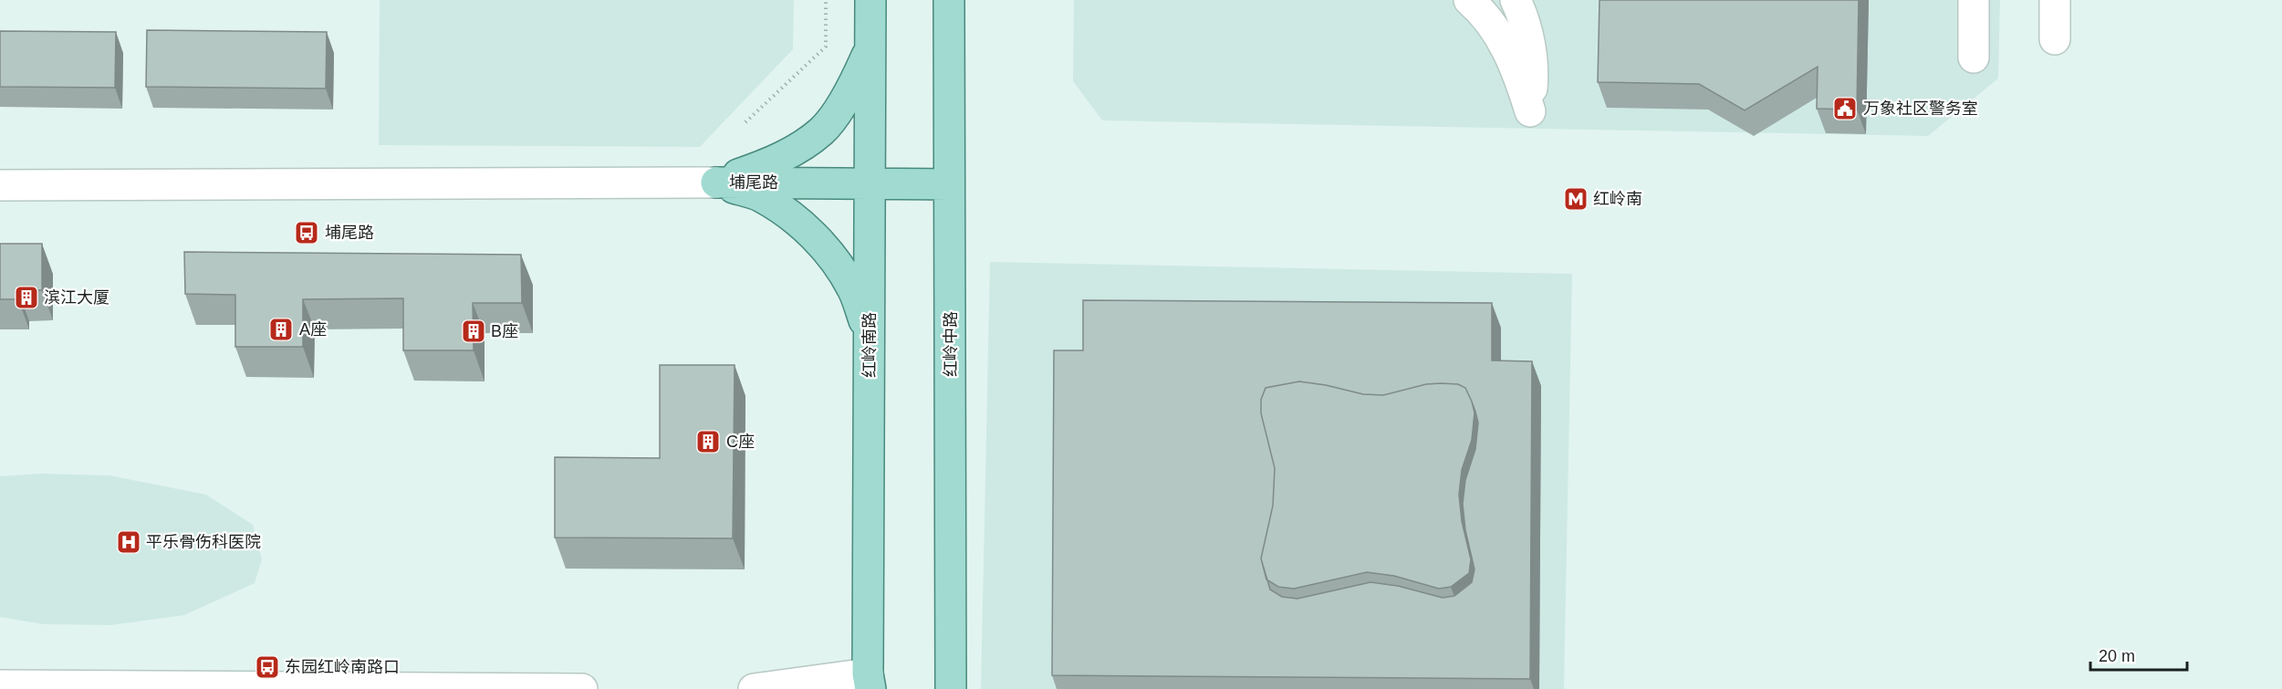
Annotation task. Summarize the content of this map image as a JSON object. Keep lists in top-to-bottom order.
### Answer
{
  "streets": {
    "main road": ["埔尾路", "红岭中路", "红岭南路"]
  },
  "crossings": [
    ["埔尾路", "红岭中路"],
    ["埔尾路", "红岭南路"]
  ],
  "places": {
    "public building": ["万象社区警务室"],
    "metro station": ["红岭南"],
    "bus stop": ["埔尾路", "东园红岭南路口"],
    "building": [
      "滨江大厦",
      "A座",
      "B座",
      "C座"
    ],
    "hospital": ["平乐骨伤科医院"]
  },
  "scale_bar": "20 m"
}
